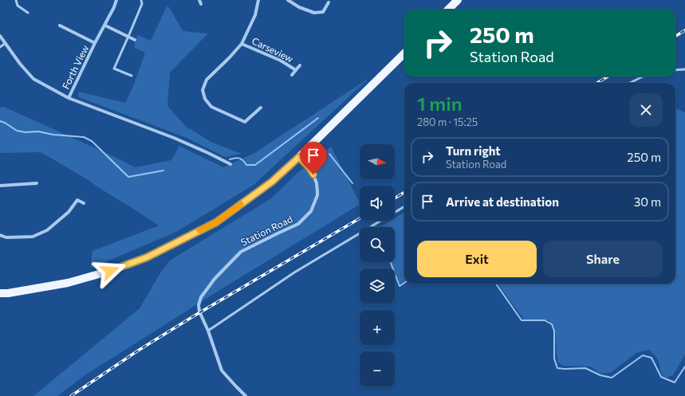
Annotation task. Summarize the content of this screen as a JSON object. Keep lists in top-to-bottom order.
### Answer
{
  "streets": {
    "street": ["Carseview", "Forth View", "Station Road"]
  },
  "north": "right",
  "page": {
    "turn": ["250 m", "Station Road"],
    "heading": ["1 min", "280 m · 15:25"],
    "list": [
      {
        "name": "Turn right",
        "note": "Station Road",
        "value": "250 m"
      },
      {
        "name": "Arrive at destination",
        "value": "30 m"
      }
    ],
    "map_buttons": ["+", "−"],
    "buttons": ["Exit", "Share"]
  }
}
